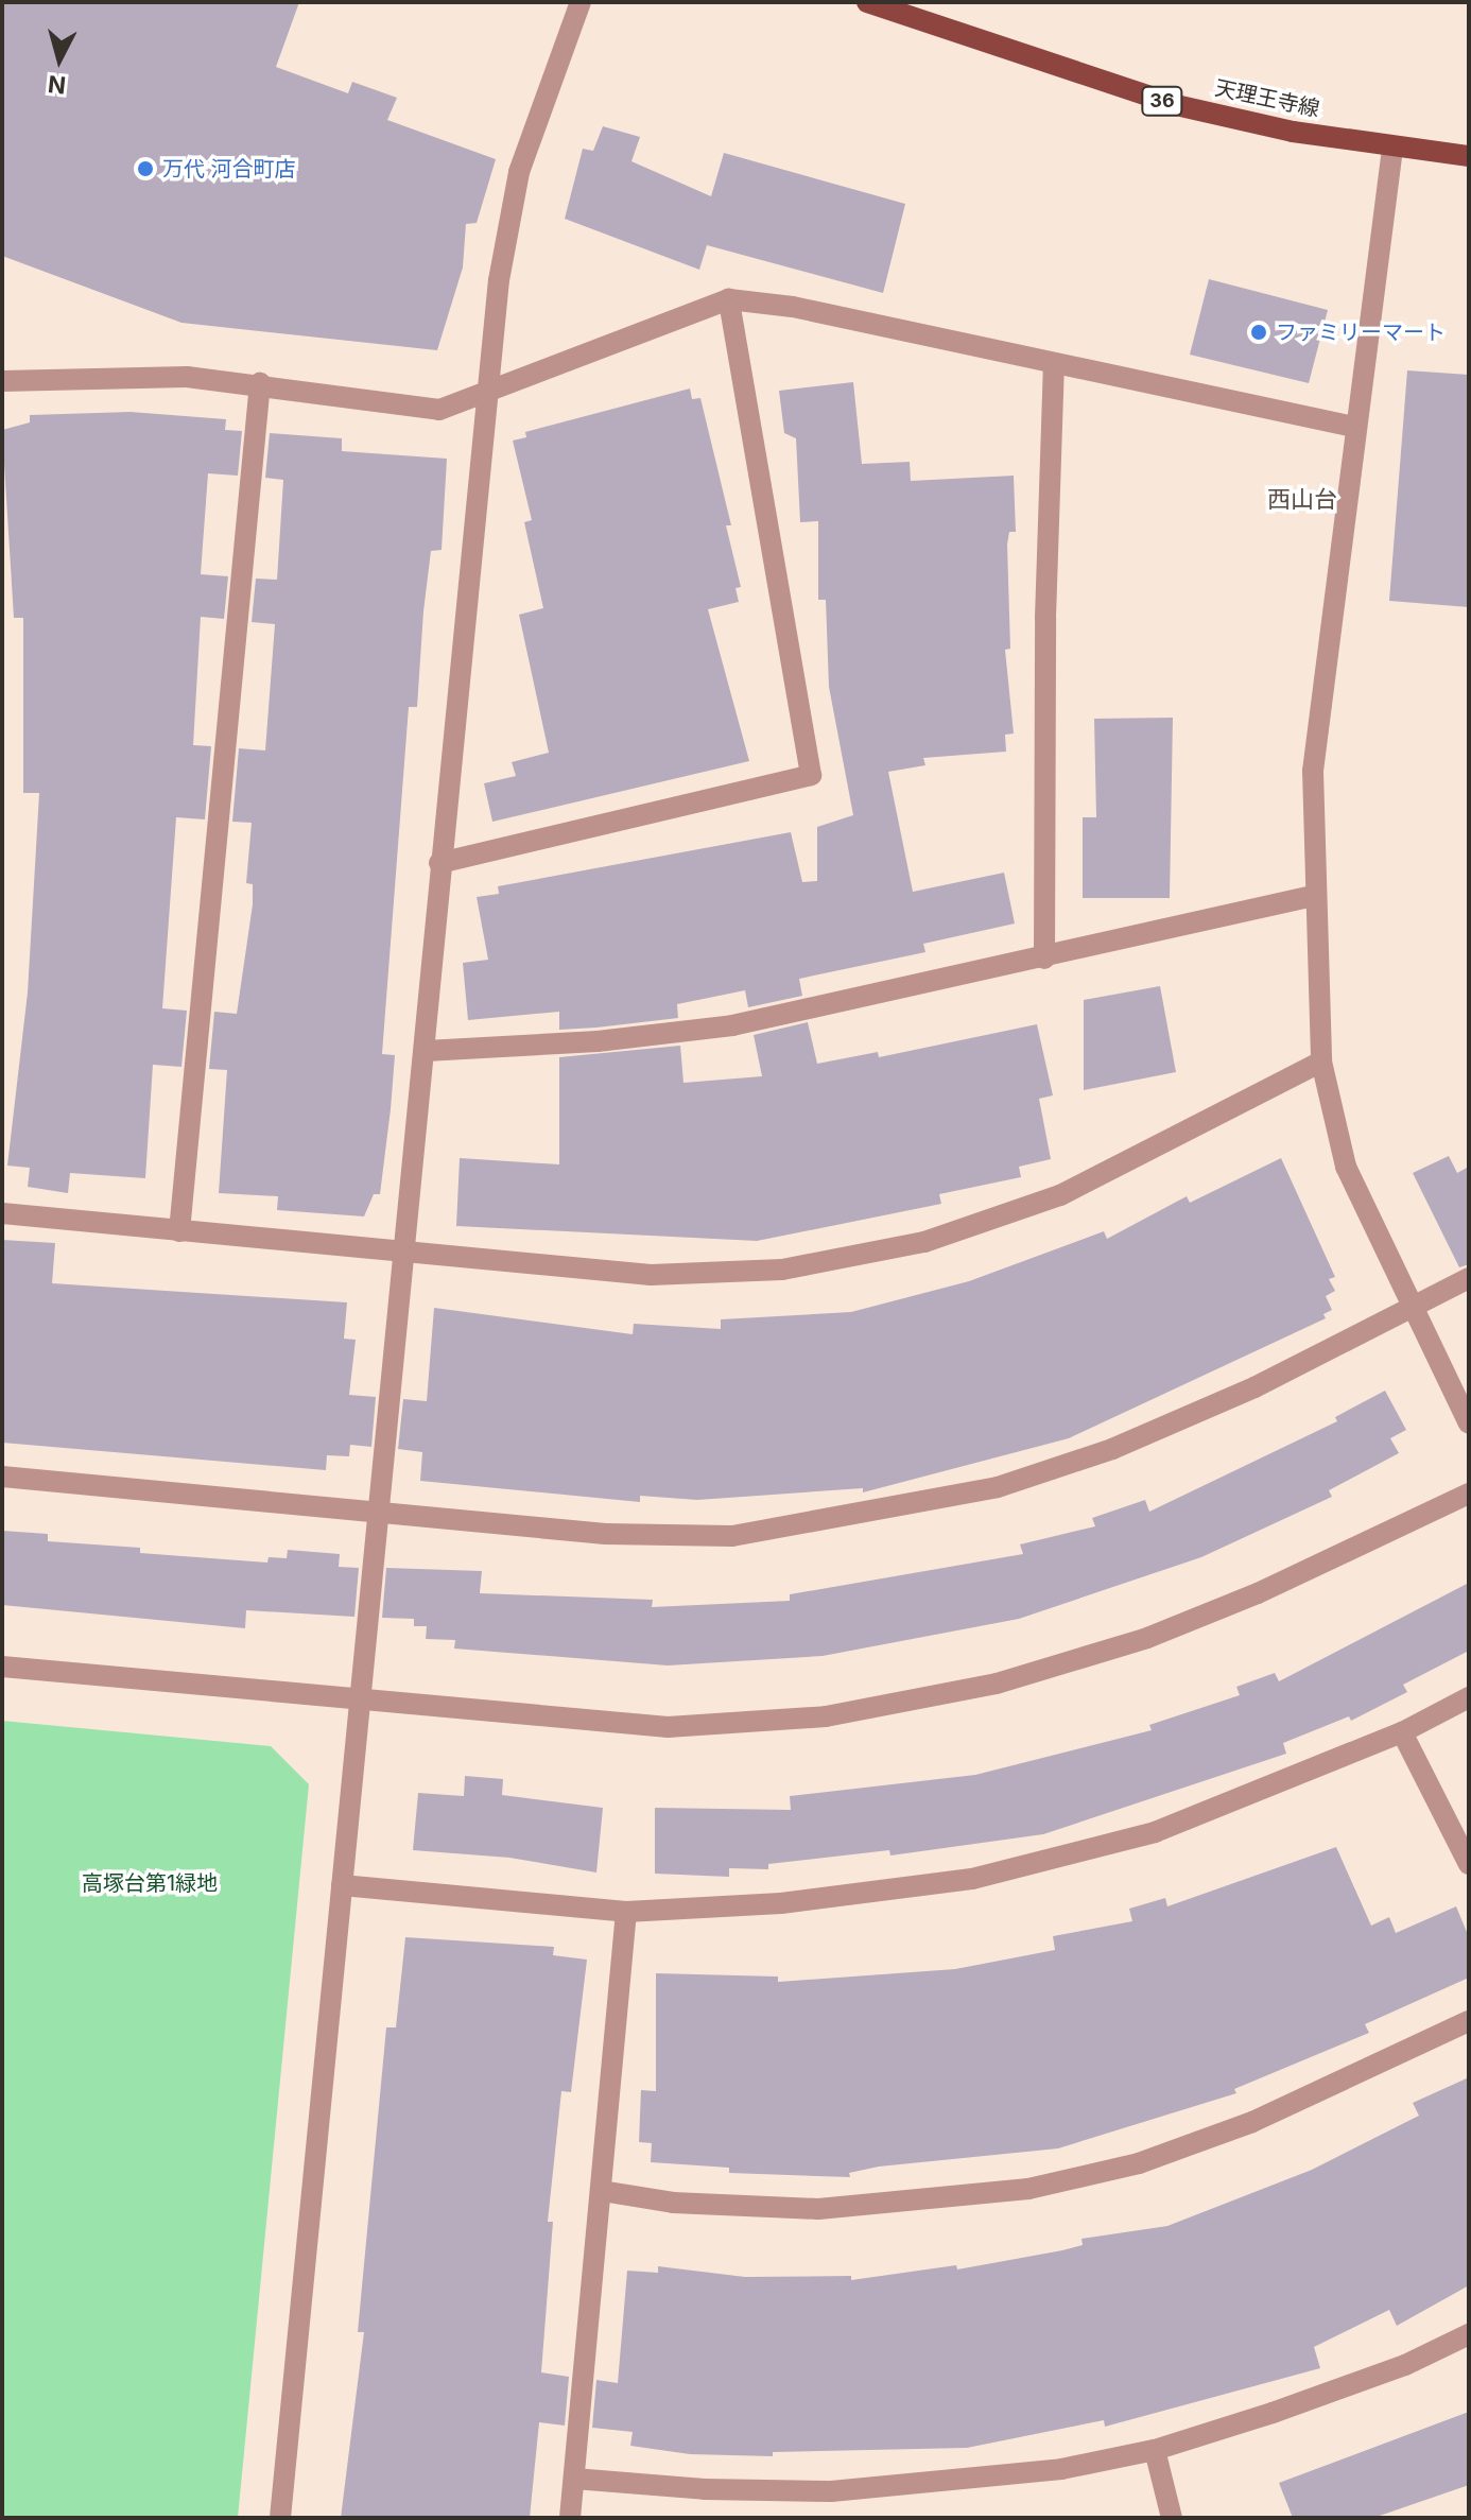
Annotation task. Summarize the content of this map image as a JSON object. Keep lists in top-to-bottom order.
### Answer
{
  "streets": {
    "main road": ["天理王寺線", "36"]
  },
  "districts": ["西山台"],
  "parks": ["高塚台第1緑地"],
  "places": ["万代 河合町店", "ファミリーマート"],
  "north": "bottom"
}
